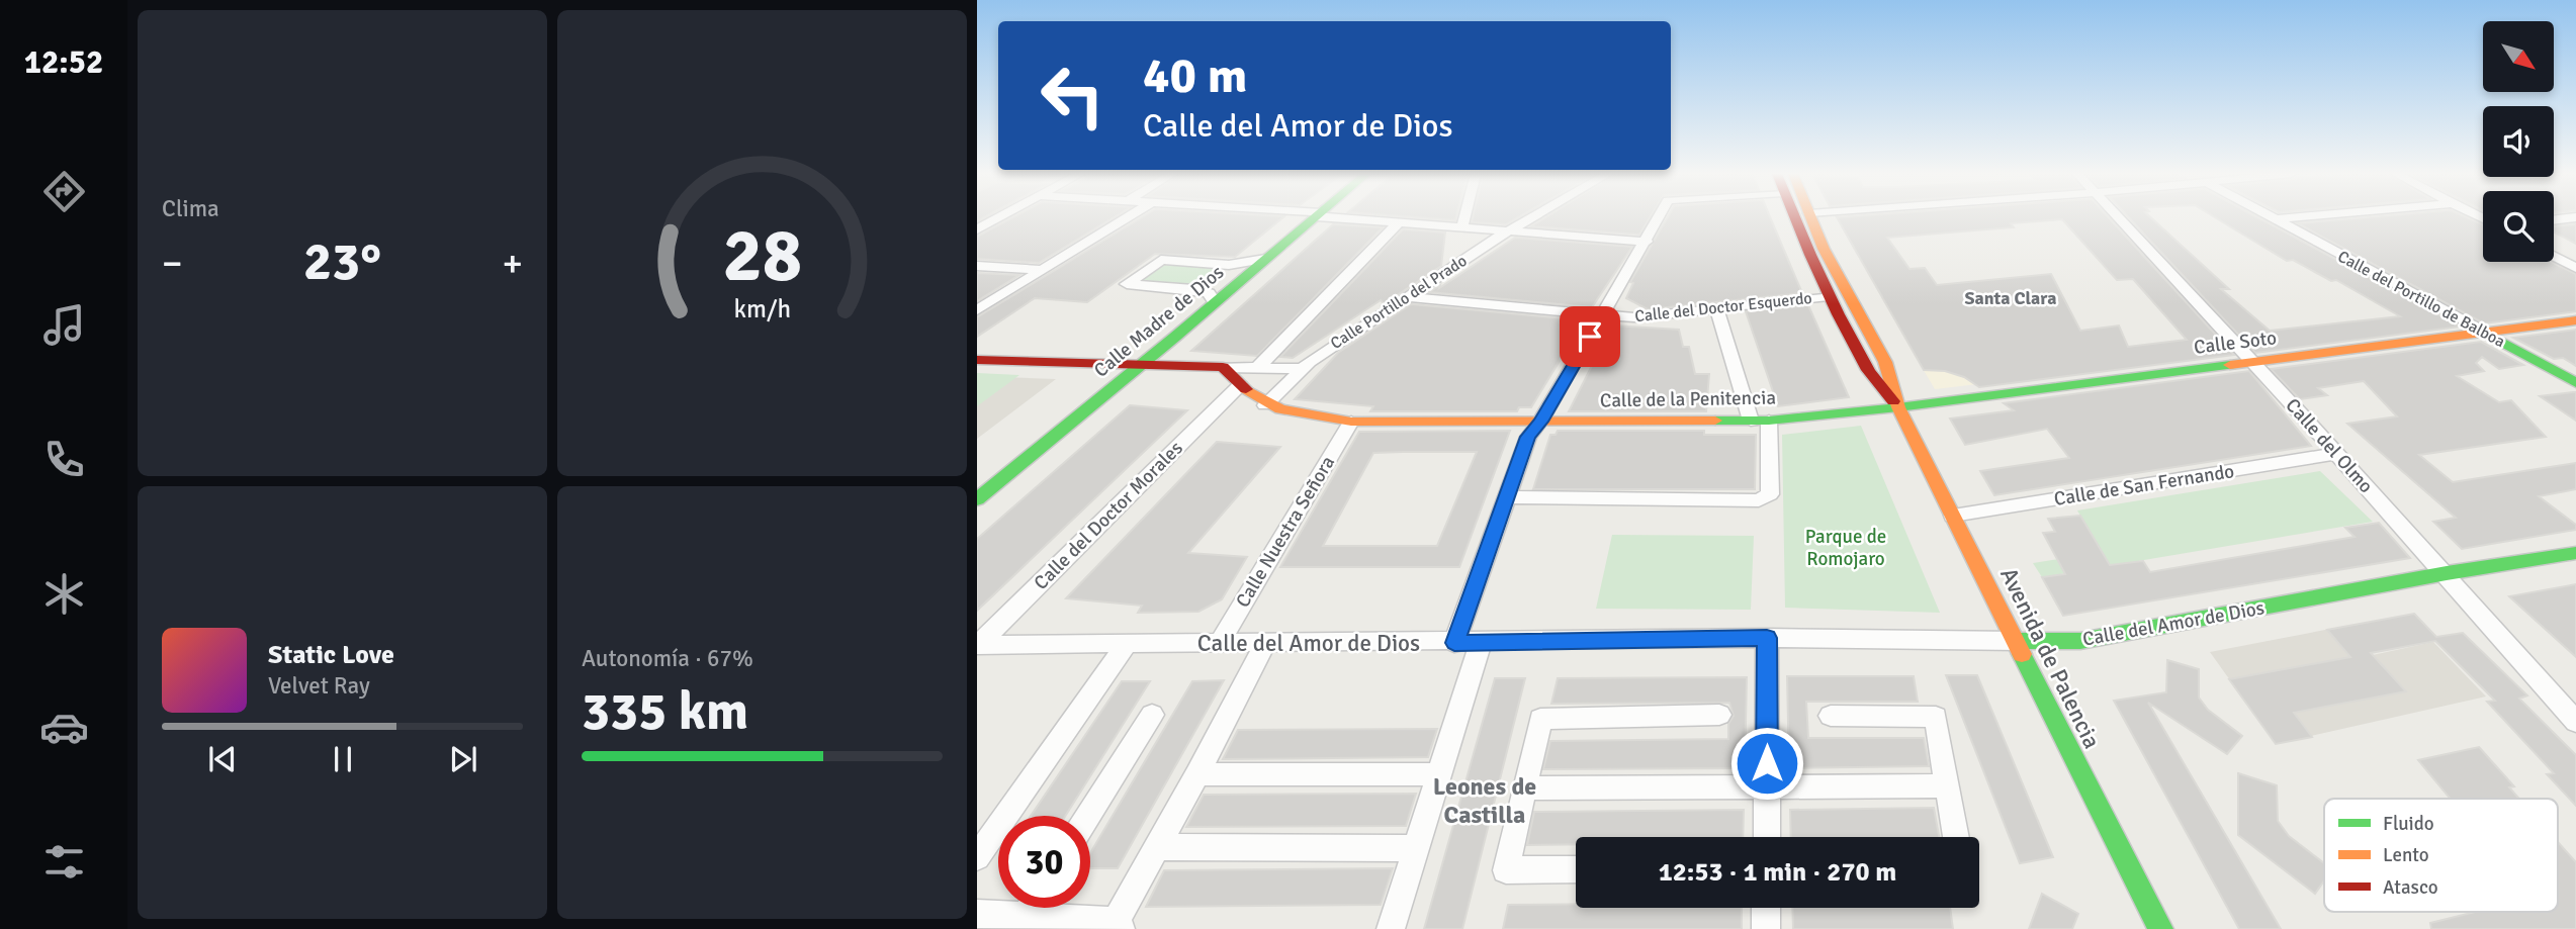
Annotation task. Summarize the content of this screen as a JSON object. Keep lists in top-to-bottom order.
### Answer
{
  "streets": {
    "main road": [
      "Calle del Portillo de Balboa",
      "Calle Madre de Dios",
      "Calle Soto",
      "Calle de la Penitencia",
      "Calle del Amor de Dios",
      "Avenida de Palencia"
    ],
    "street": [
      "Calle Portillo del Prado",
      "Calle del Doctor Esquerdo",
      "Calle del Olmo",
      "Calle de San Fernando",
      "Calle del Doctor Morales",
      "Calle Nuestra Señora"
    ]
  },
  "crossings": [
    ["Calle del Portillo de Balboa", "Calle Soto"],
    ["Calle Portillo del Prado", "Calle del Doctor Esquerdo"],
    ["Calle Portillo del Prado", "Calle de la Penitencia"],
    ["Calle del Doctor Esquerdo", "Avenida de Palencia"],
    ["Calle Soto", "Calle de la Penitencia"],
    ["Calle Soto", "Calle del Olmo"],
    ["Calle Soto", "Avenida de Palencia"],
    ["Calle de la Penitencia", "Calle Nuestra Señora"],
    ["Calle de la Penitencia", "Avenida de Palencia"],
    ["Calle del Olmo", "Calle de San Fernando"],
    ["Calle del Olmo", "Calle del Amor de Dios"],
    ["Calle de San Fernando", "Avenida de Palencia"],
    ["Calle del Doctor Morales", "Calle del Amor de Dios"],
    ["Calle Nuestra Señora", "Calle del Amor de Dios"],
    ["Calle del Amor de Dios", "Avenida de Palencia"]
  ],
  "districts": ["Santa Clara", "Leones de Castilla"],
  "parks": ["Parque de Romojaro"],
  "legend": ["Fluido", "Lento", "Atasco"],
  "north": "bottom right",
  "page": {
    "tabs": "12:52",
    "tile": [
      "Clima",
      ["Autonomía · 67%", "335 km"]
    ],
    "turn": ["40 m", "Calle del Amor de Dios"],
    "heat": ["−", "23°", "+"],
    "song": ["Static Love", "Velvet Ray"],
    "limit": "30",
    "trip": "12:53 · 1 min · 270 m",
    "gauge": ["28", "km/h"]
  }
}
